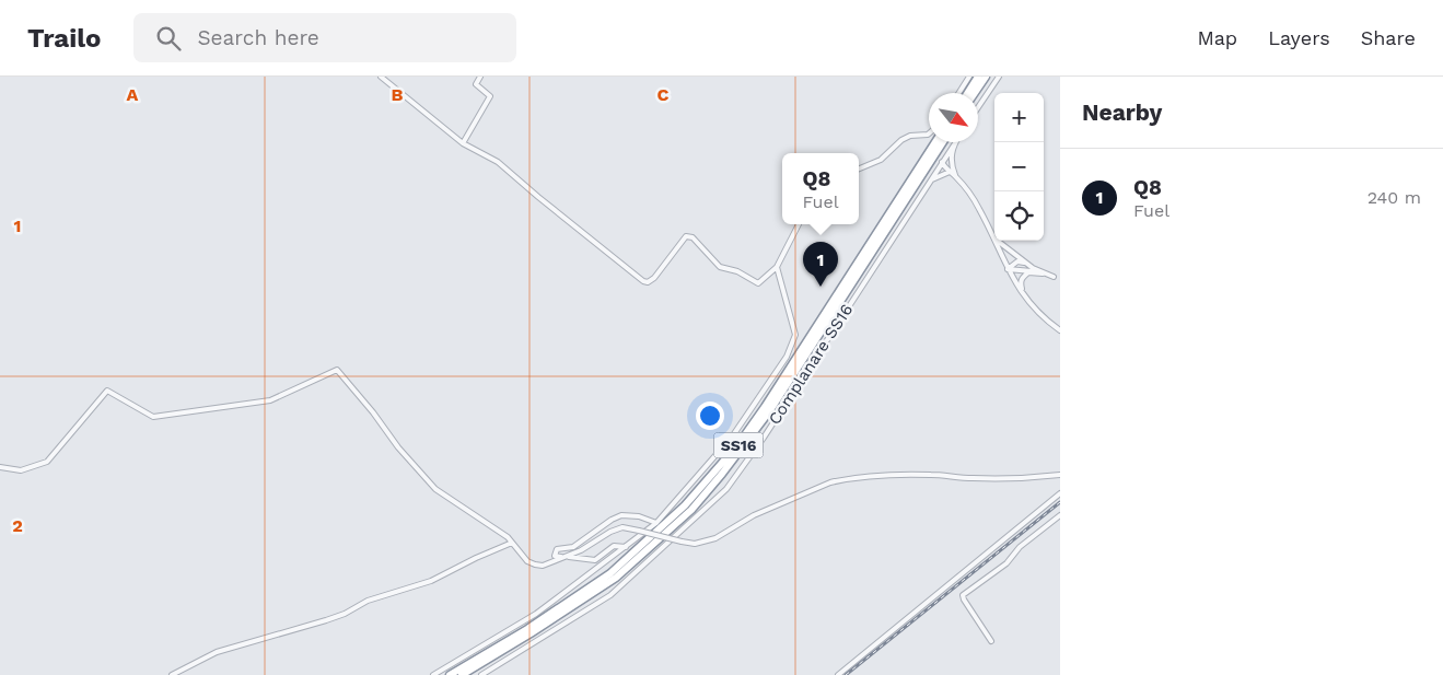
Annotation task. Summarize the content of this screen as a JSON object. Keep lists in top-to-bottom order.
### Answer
{
  "streets": {
    "highway": ["SS16"],
    "street": ["Complanare SS16"]
  },
  "north": "bottom right",
  "page": {
    "header": "Trailo",
    "search": "Search here",
    "nav": ["Map", "Layers", "Share"],
    "heading": "Nearby",
    "map_buttons": ["+", "−"],
    "list": [
      {
        "mark": "1",
        "name": "Q8",
        "note": "Fuel",
        "value": "240 m"
      }
    ],
    "popup": ["Q8", "Fuel"],
    "pins": "1"
  },
  "grid": {
    "columns": ["A", "B", "C"],
    "rows": ["1", "2"]
  }
}
